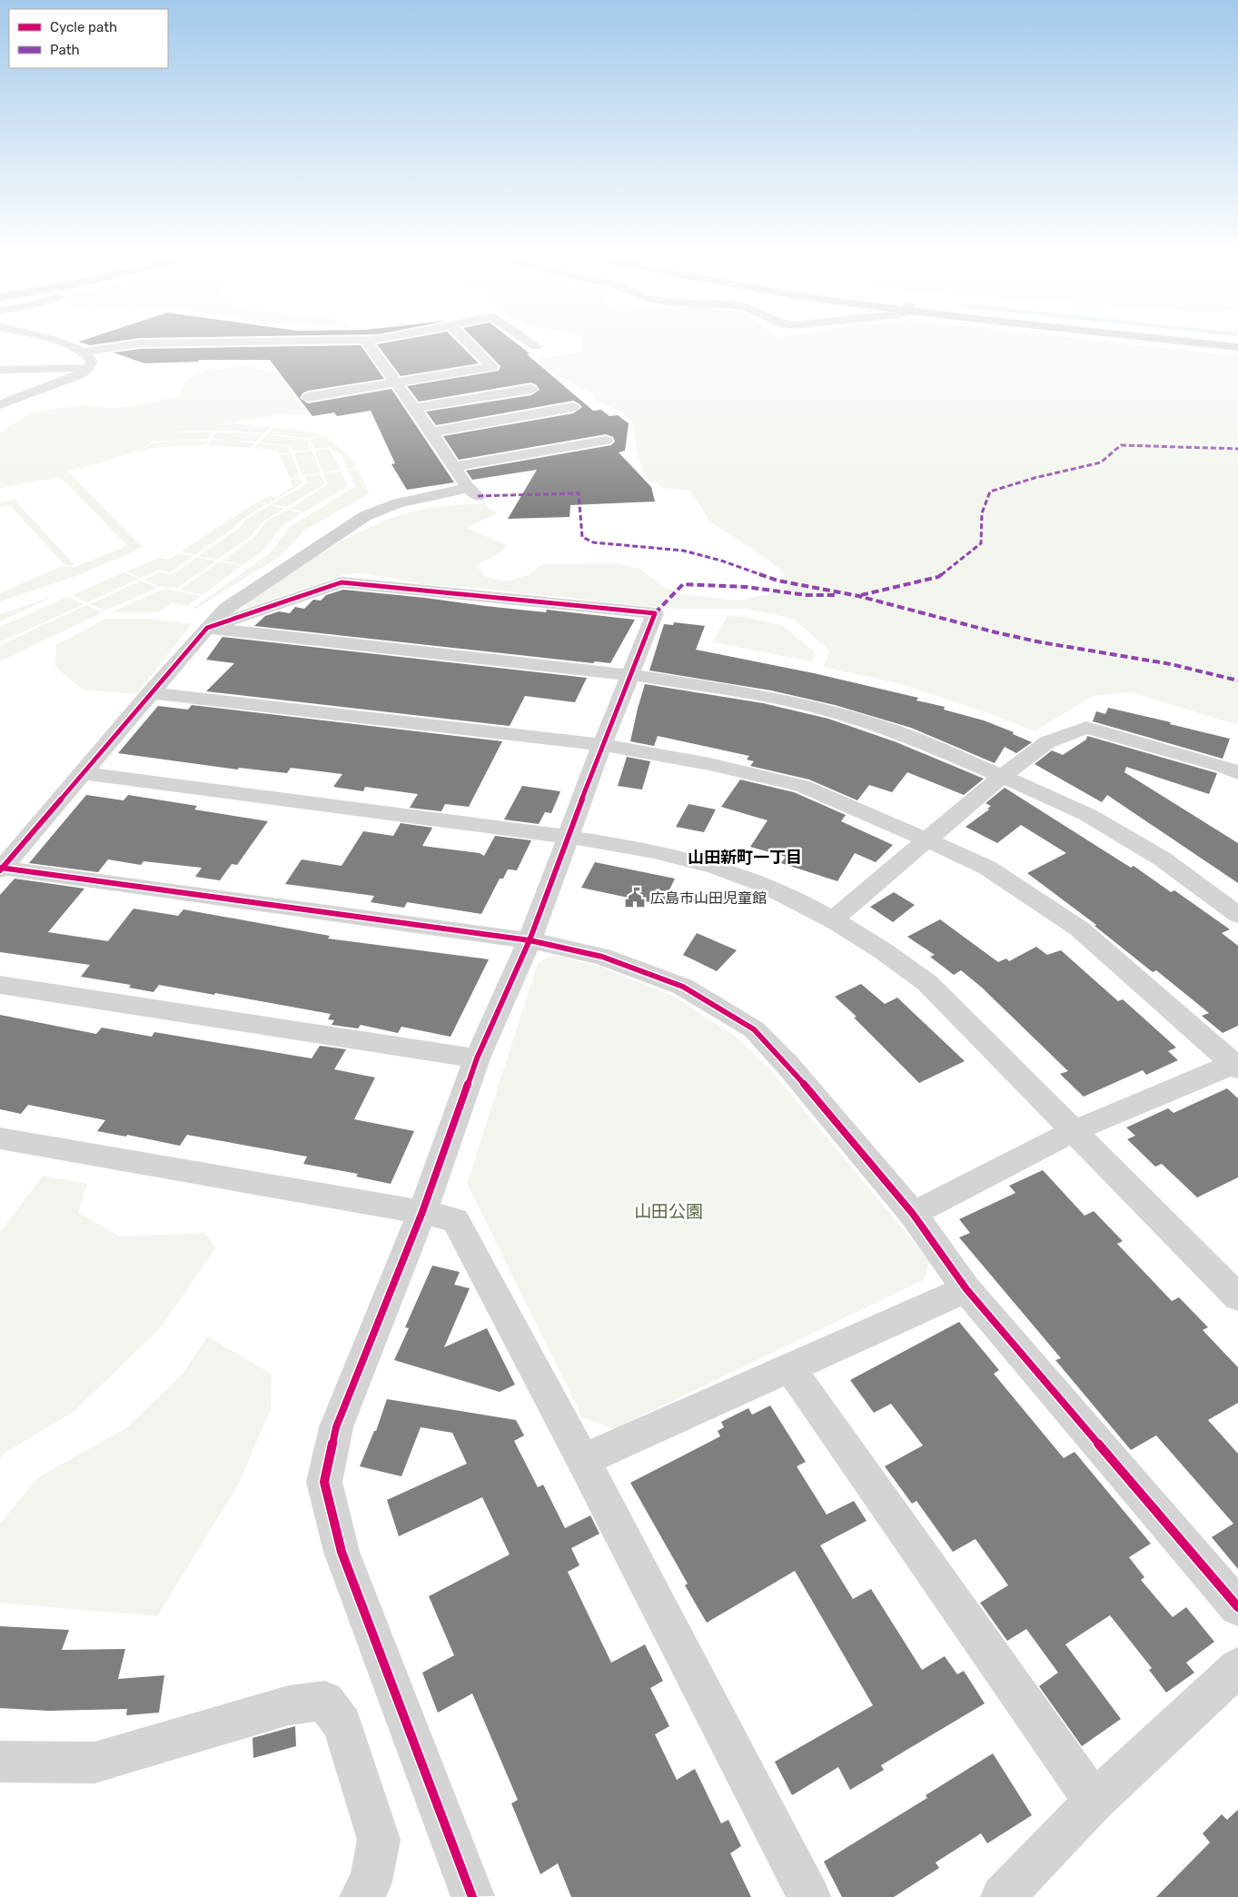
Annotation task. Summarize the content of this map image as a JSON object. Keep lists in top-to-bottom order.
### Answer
{
  "districts": ["山田新町一丁目"],
  "parks": ["山田公園"],
  "places": {
    "public building": ["広島市山田児童館"]
  },
  "legend": ["Cycle path", "Path"]
}
